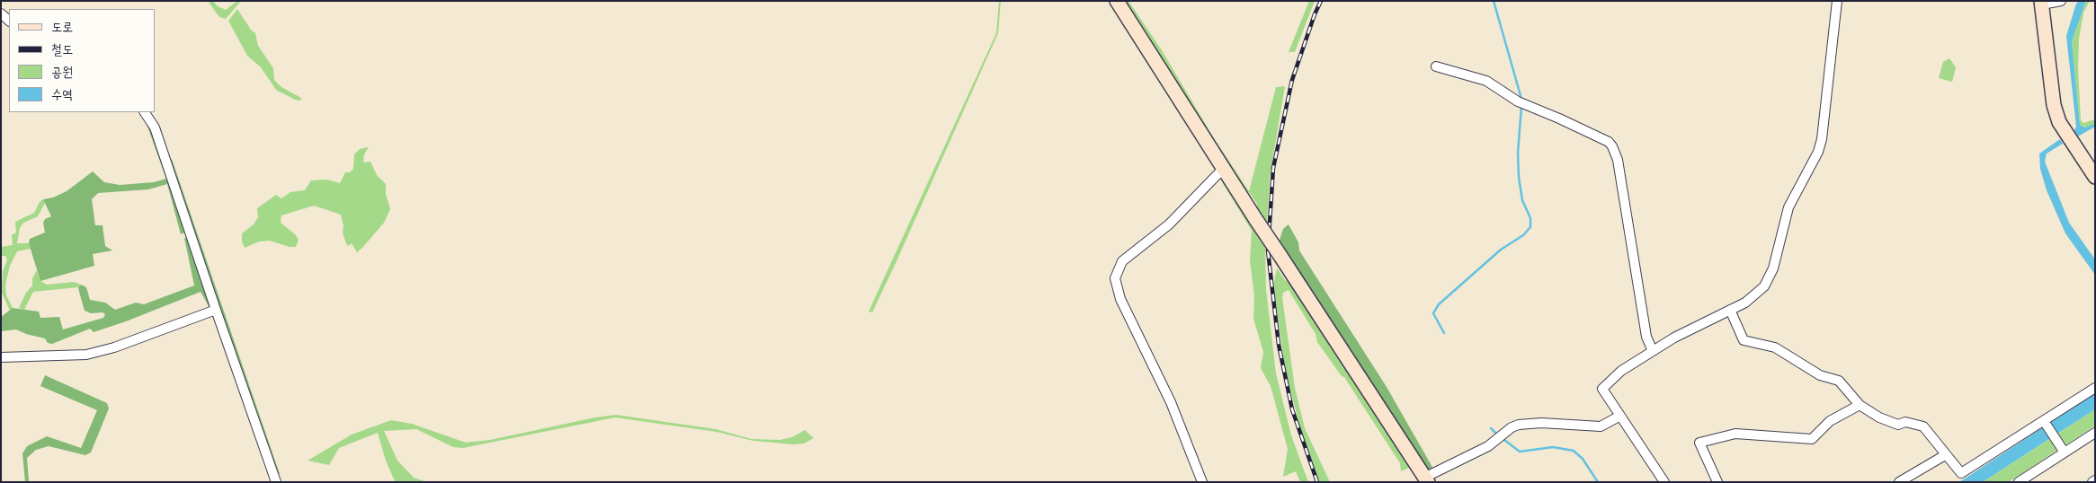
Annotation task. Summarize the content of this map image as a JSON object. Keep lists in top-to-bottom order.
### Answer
{
  "legend": [
    "도로",
    "철도",
    "공원",
    "수역"
  ]
}
